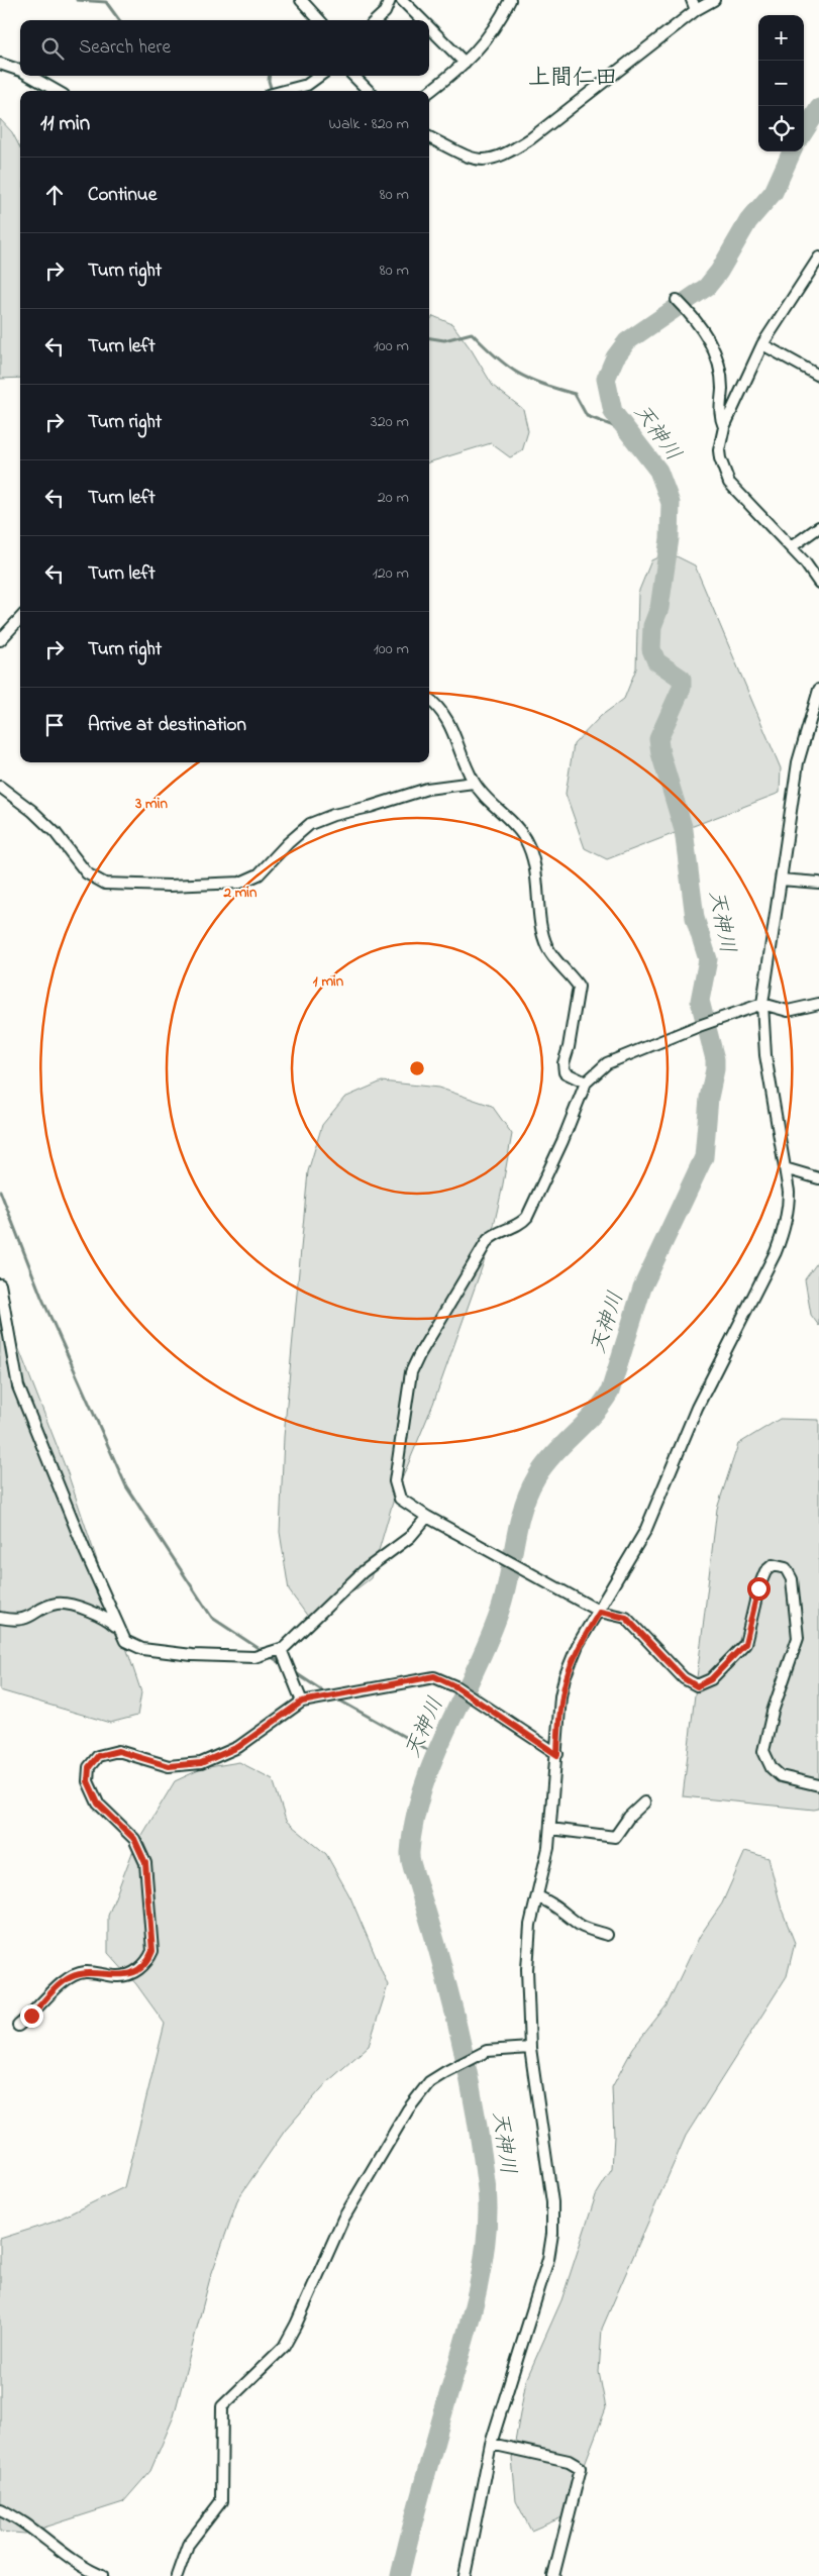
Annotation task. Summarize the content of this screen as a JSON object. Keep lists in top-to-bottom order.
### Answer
{
  "districts": ["上間仁田"],
  "water": ["天神川"],
  "page": {
    "map_buttons": ["+", "−"],
    "search": "Search here",
    "heading": ["11 min", "Walk · 820 m"],
    "list": [
      ["Continue", "80 m"],
      ["Turn right", "80 m"],
      ["Turn left", "100 m"],
      ["Turn right", "320 m"],
      ["Turn left", "20 m"],
      ["Turn left", "120 m"],
      ["Turn right", "100 m"],
      "Arrive at destination"
    ]
  },
  "rings": ["3 min", "2 min", "1 min"]
}
